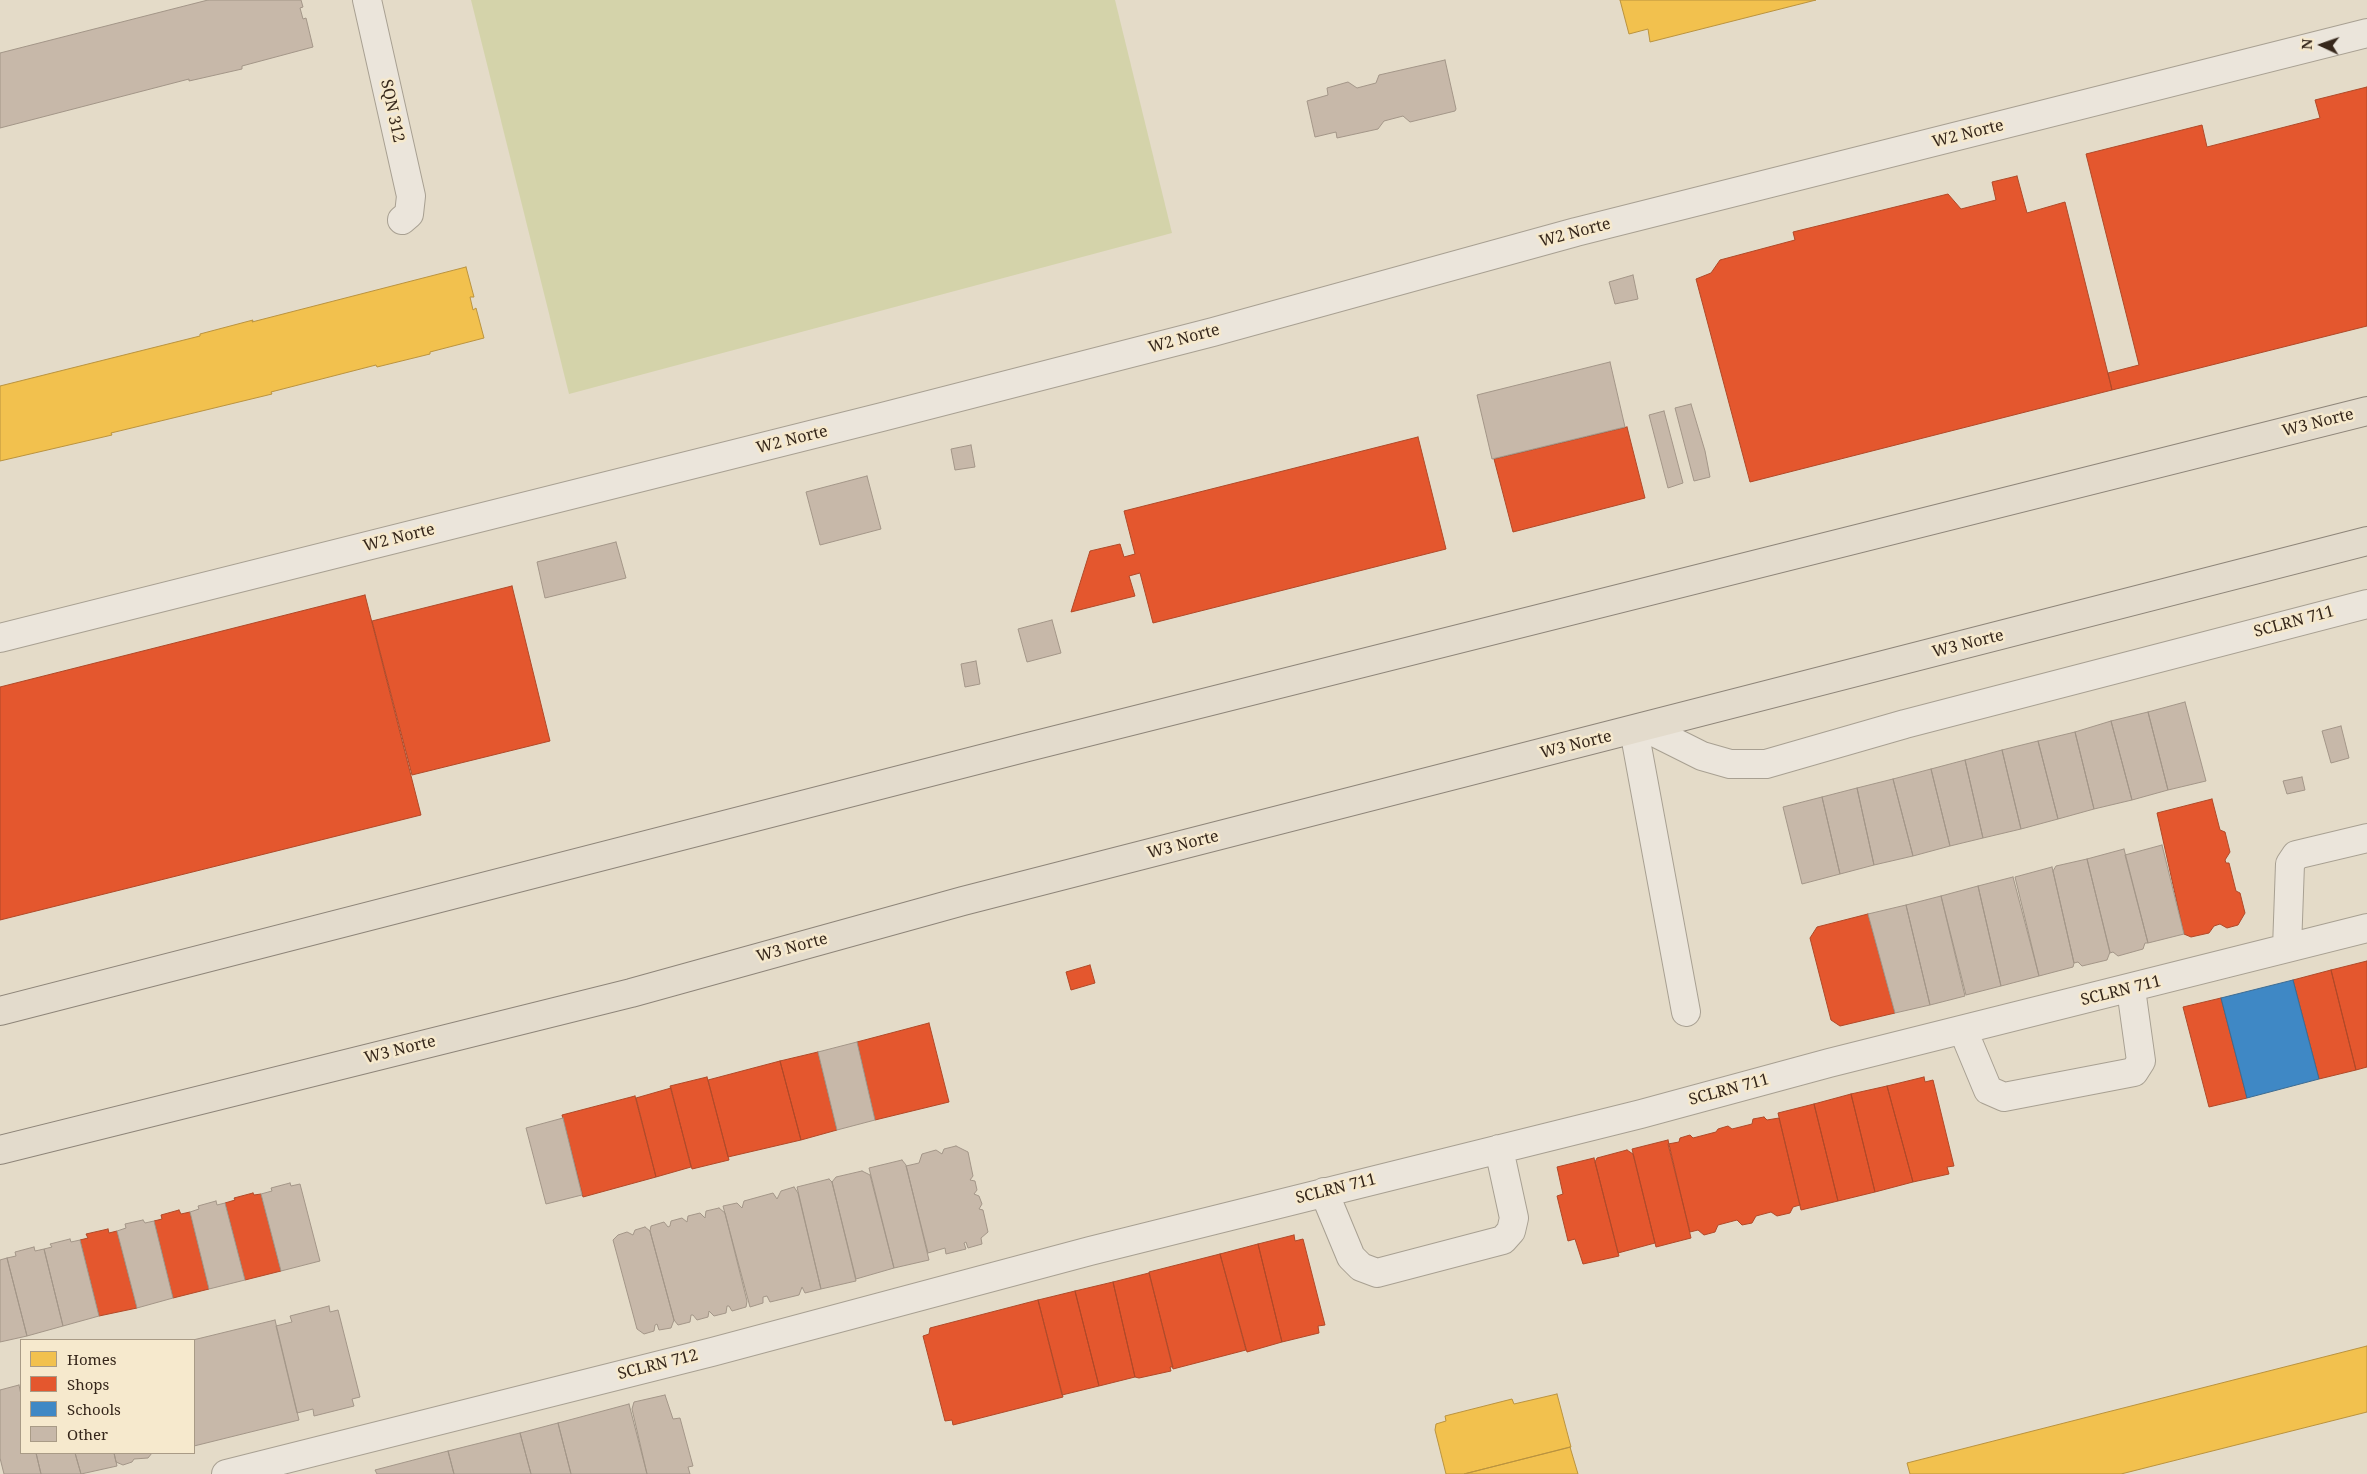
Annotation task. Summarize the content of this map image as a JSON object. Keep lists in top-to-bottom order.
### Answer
{
  "streets": {
    "main road": ["W3 Norte"],
    "street": [
      "SQN 312",
      "W2 Norte",
      "SCLRN 711",
      "SCLRN 712"
    ]
  },
  "crossings": [
    ["W3 Norte", "SCLRN 711"],
    ["SCLRN 711", "SCLRN 712"]
  ],
  "legend": [
    "Homes",
    "Shops",
    "Schools",
    "Other"
  ],
  "north": "left"
}
